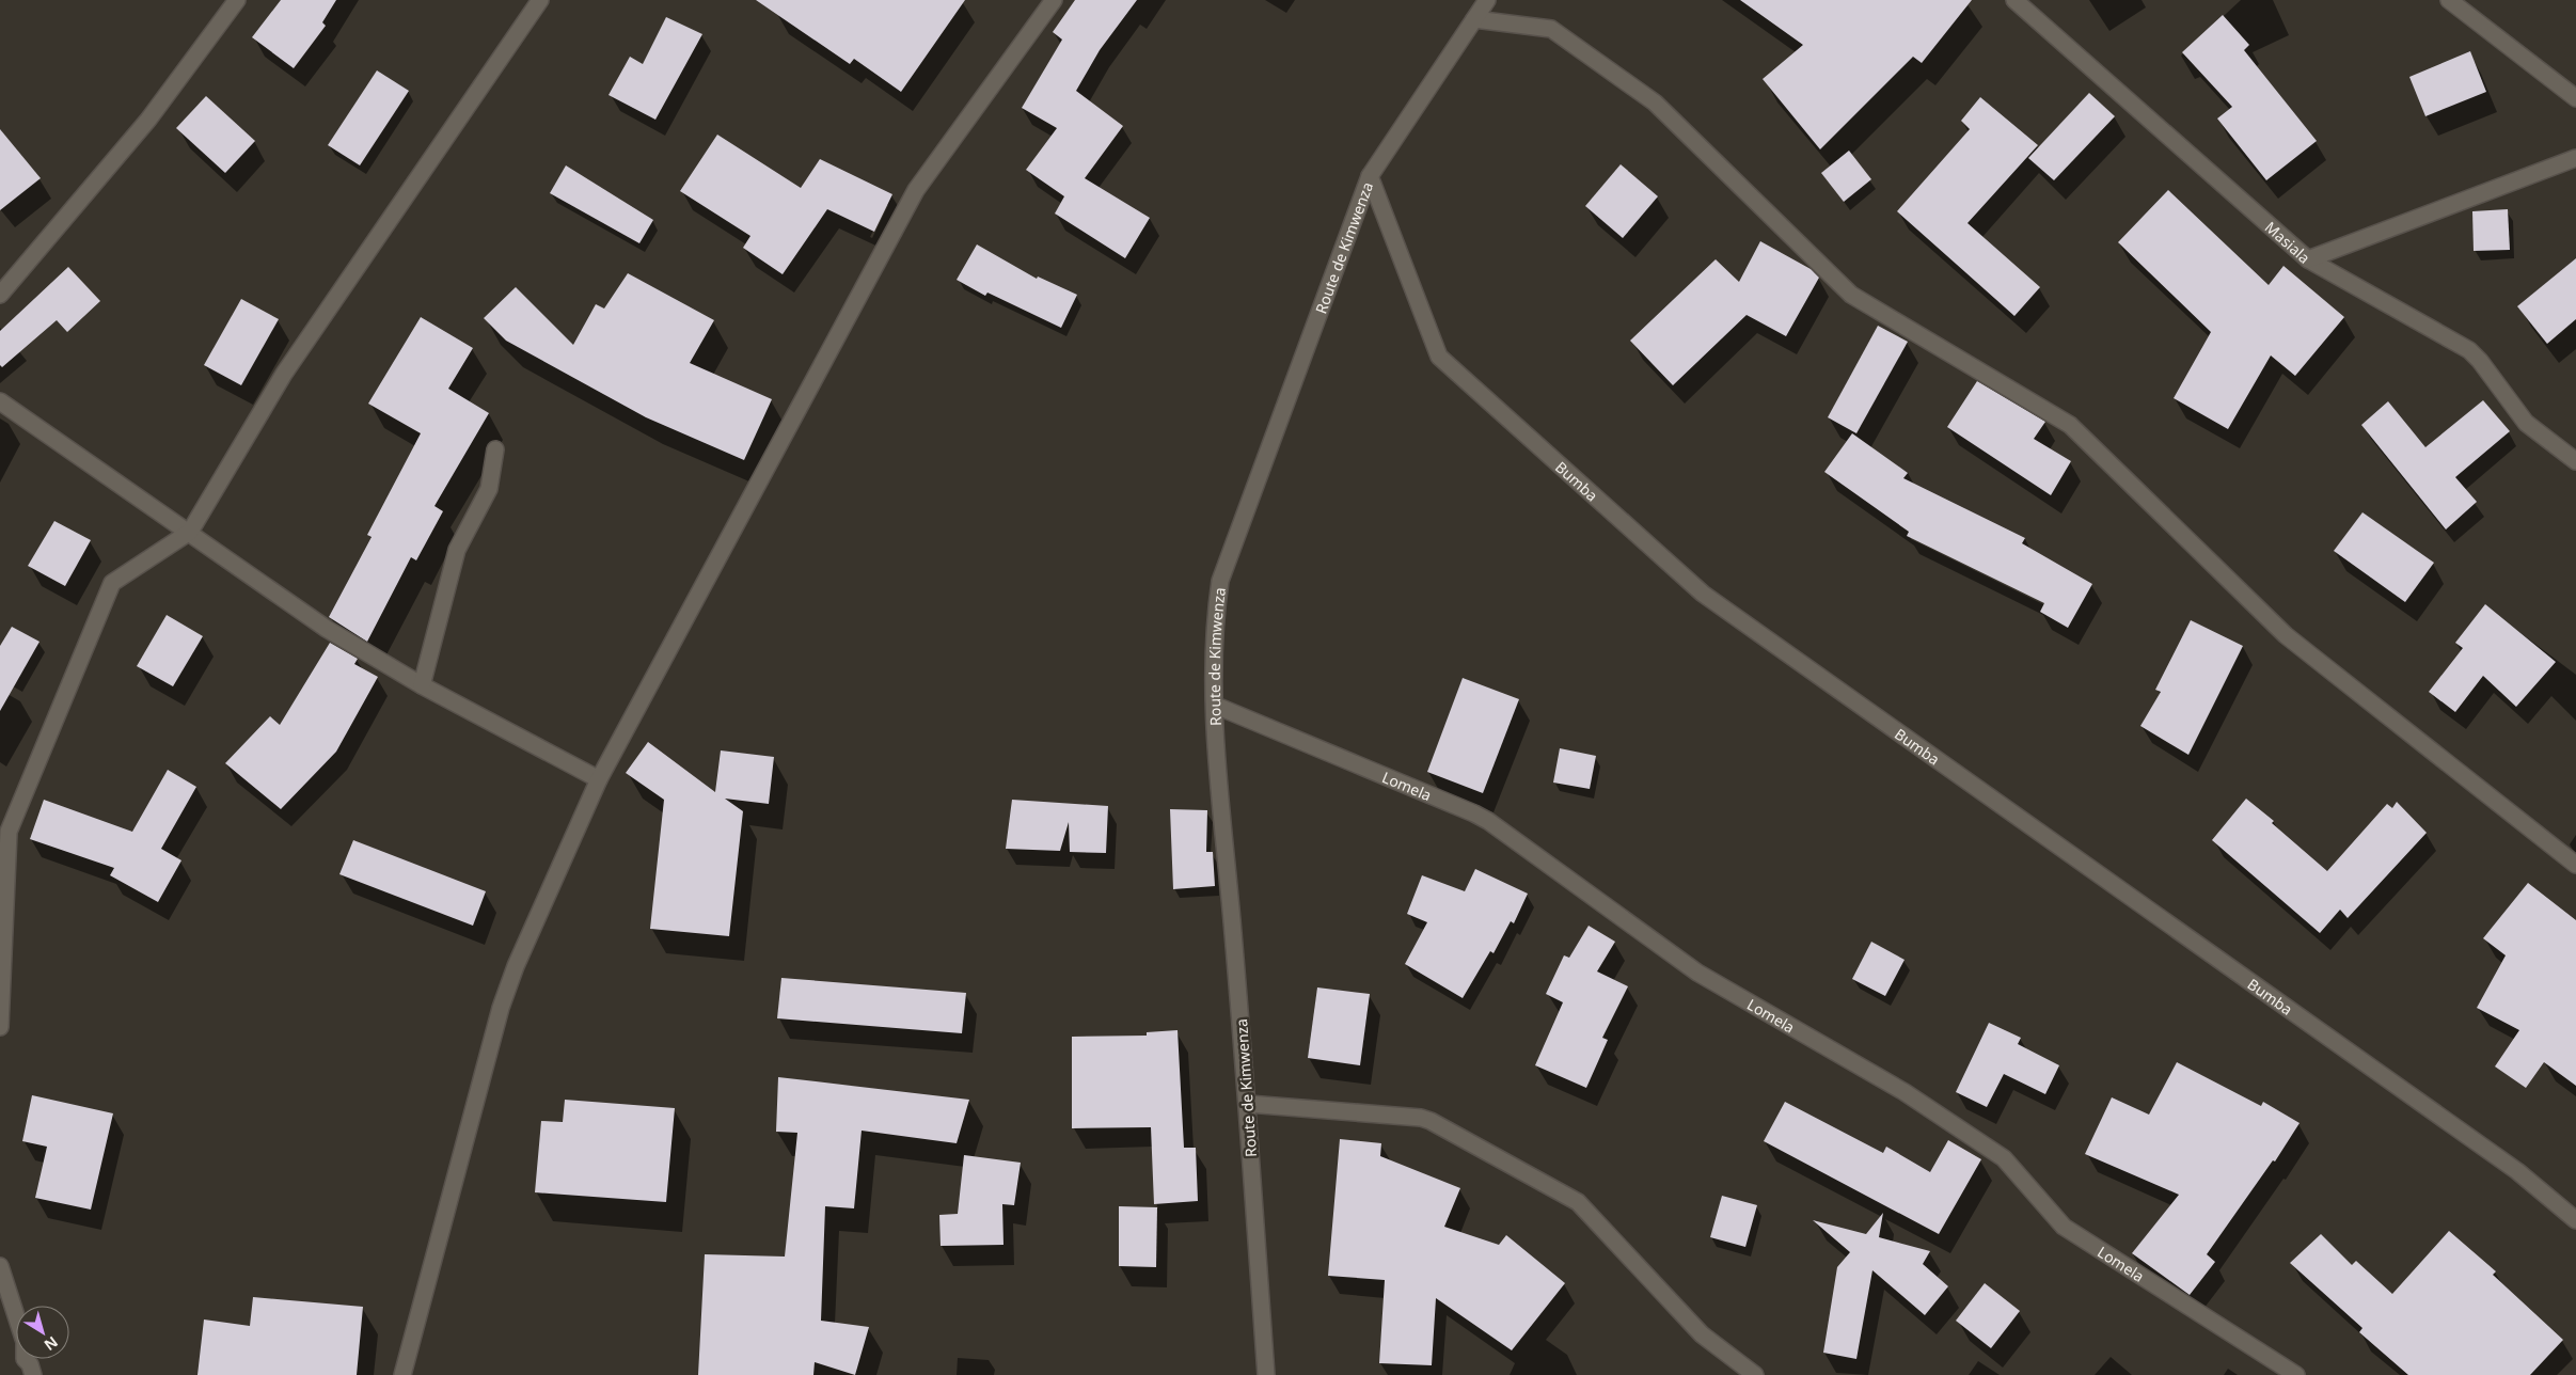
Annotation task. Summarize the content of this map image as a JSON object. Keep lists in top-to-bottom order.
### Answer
{
  "streets": {
    "street": [
      "Masiala",
      "Route de Kimwenza",
      "Bumba",
      "Lomela"
    ]
  },
  "crossings": [
    ["Route de Kimwenza", "Bumba"],
    ["Route de Kimwenza", "Lomela"]
  ],
  "north": "bottom right"
}
